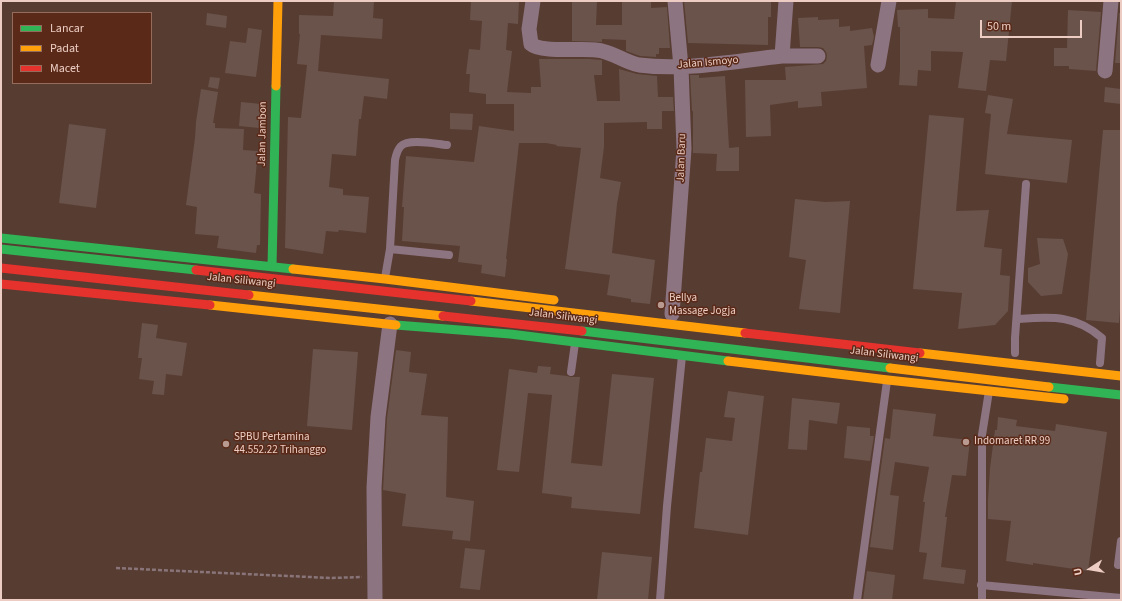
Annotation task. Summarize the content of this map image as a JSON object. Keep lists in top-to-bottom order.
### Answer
{
  "streets": {
    "main road": ["Jalan Jambon", "Jalan Siliwangi"],
    "street": ["Jalan Ismoyo", "Jalan Baru"]
  },
  "crossings": [
    ["Jalan Ismoyo", "Jalan Baru"]
  ],
  "places": ["Bellya Massage Jogja", "Indomaret RR 99", "SPBU Pertamina 44.552.22 Trihanggo"],
  "legend": ["Lancar", "Padat", "Macet"],
  "scale_bar": "50 m",
  "north": "left"
}
